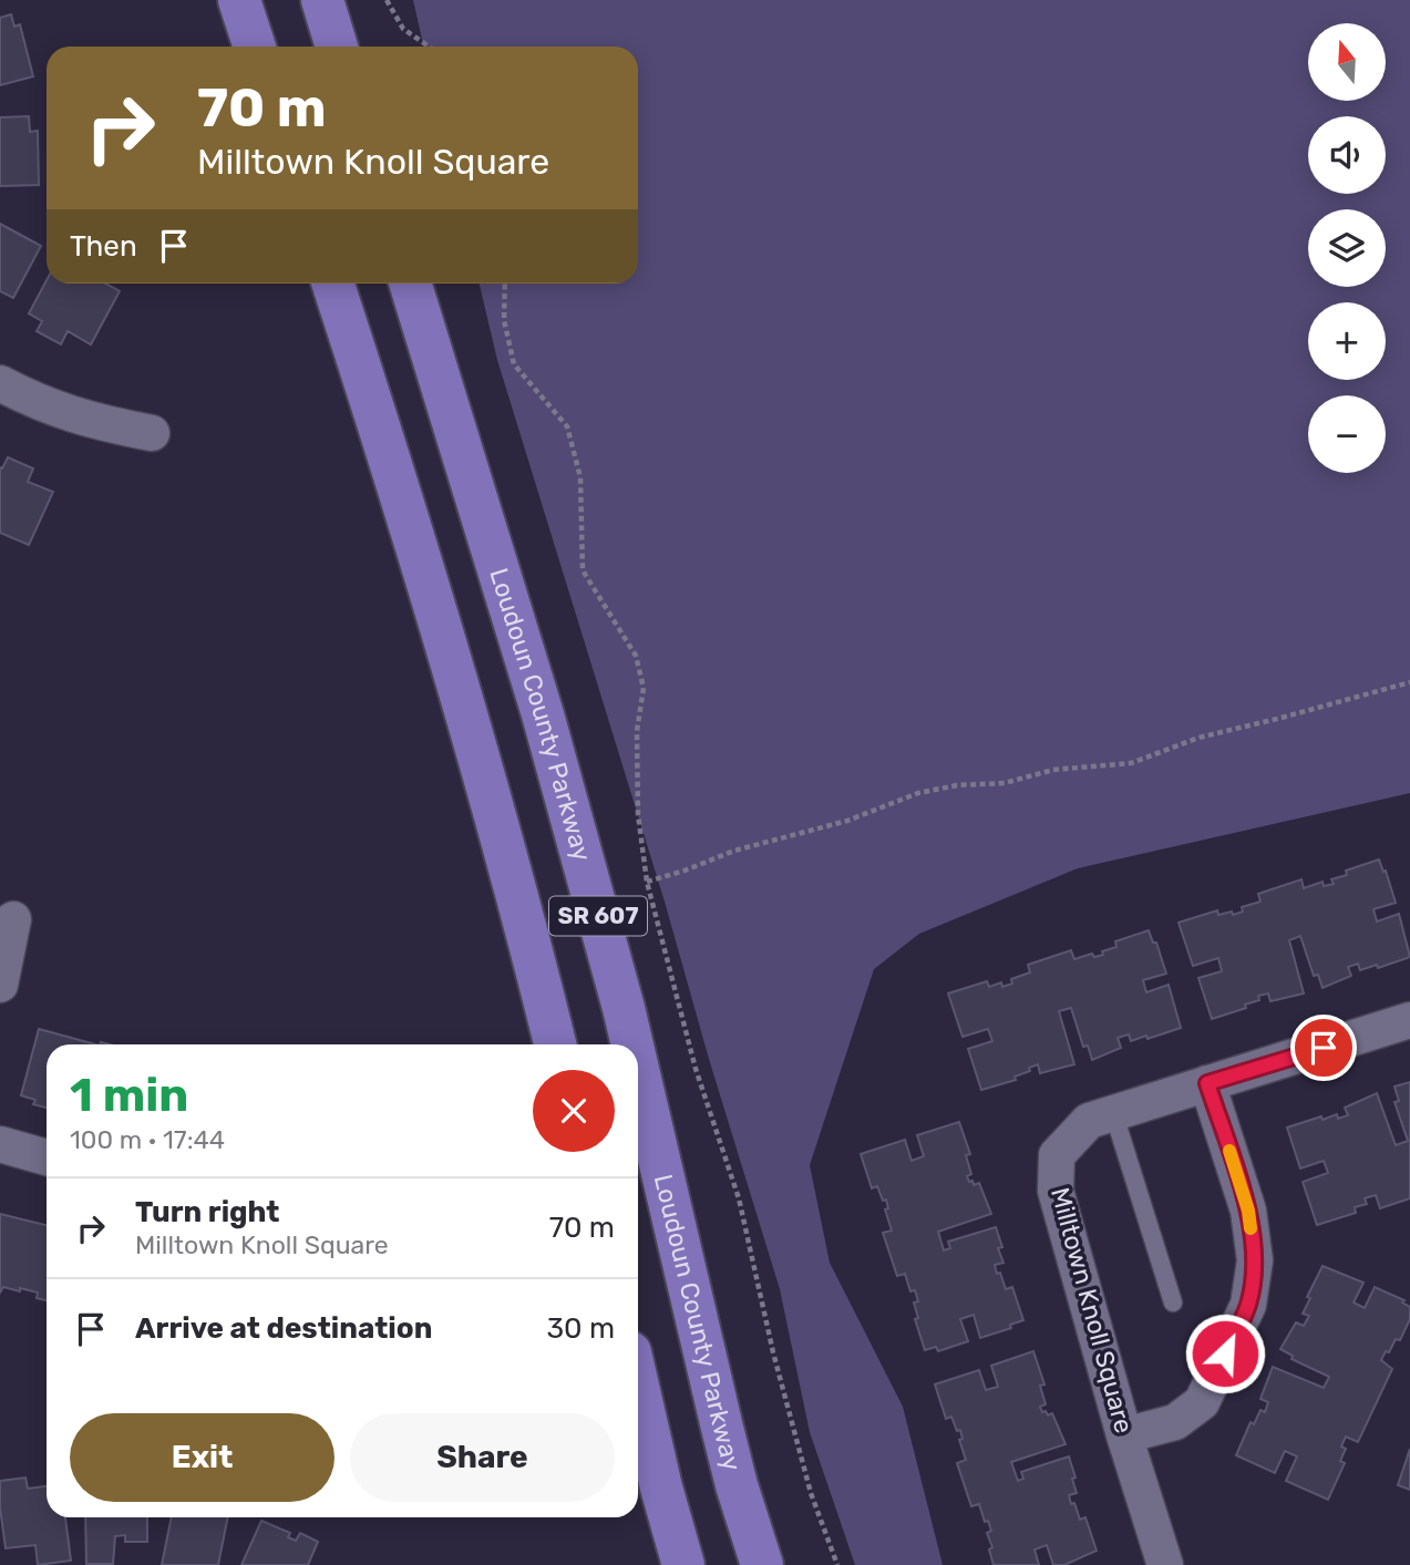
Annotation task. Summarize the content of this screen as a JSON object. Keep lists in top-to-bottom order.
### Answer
{
  "streets": {
    "main road": ["Loudoun County Parkway", "SR 607"],
    "street": ["Milltown Knoll Square"]
  },
  "north": "top",
  "page": {
    "map_buttons": ["+", "−"],
    "turn": ["70 m", "Milltown Knoll Square"],
    "then": "Then",
    "heading": ["1 min", "100 m · 17:44"],
    "list": [
      {
        "name": "Turn right",
        "note": "Milltown Knoll Square",
        "value": "70 m"
      },
      {
        "name": "Arrive at destination",
        "value": "30 m"
      }
    ],
    "buttons": ["Exit", "Share"]
  }
}
